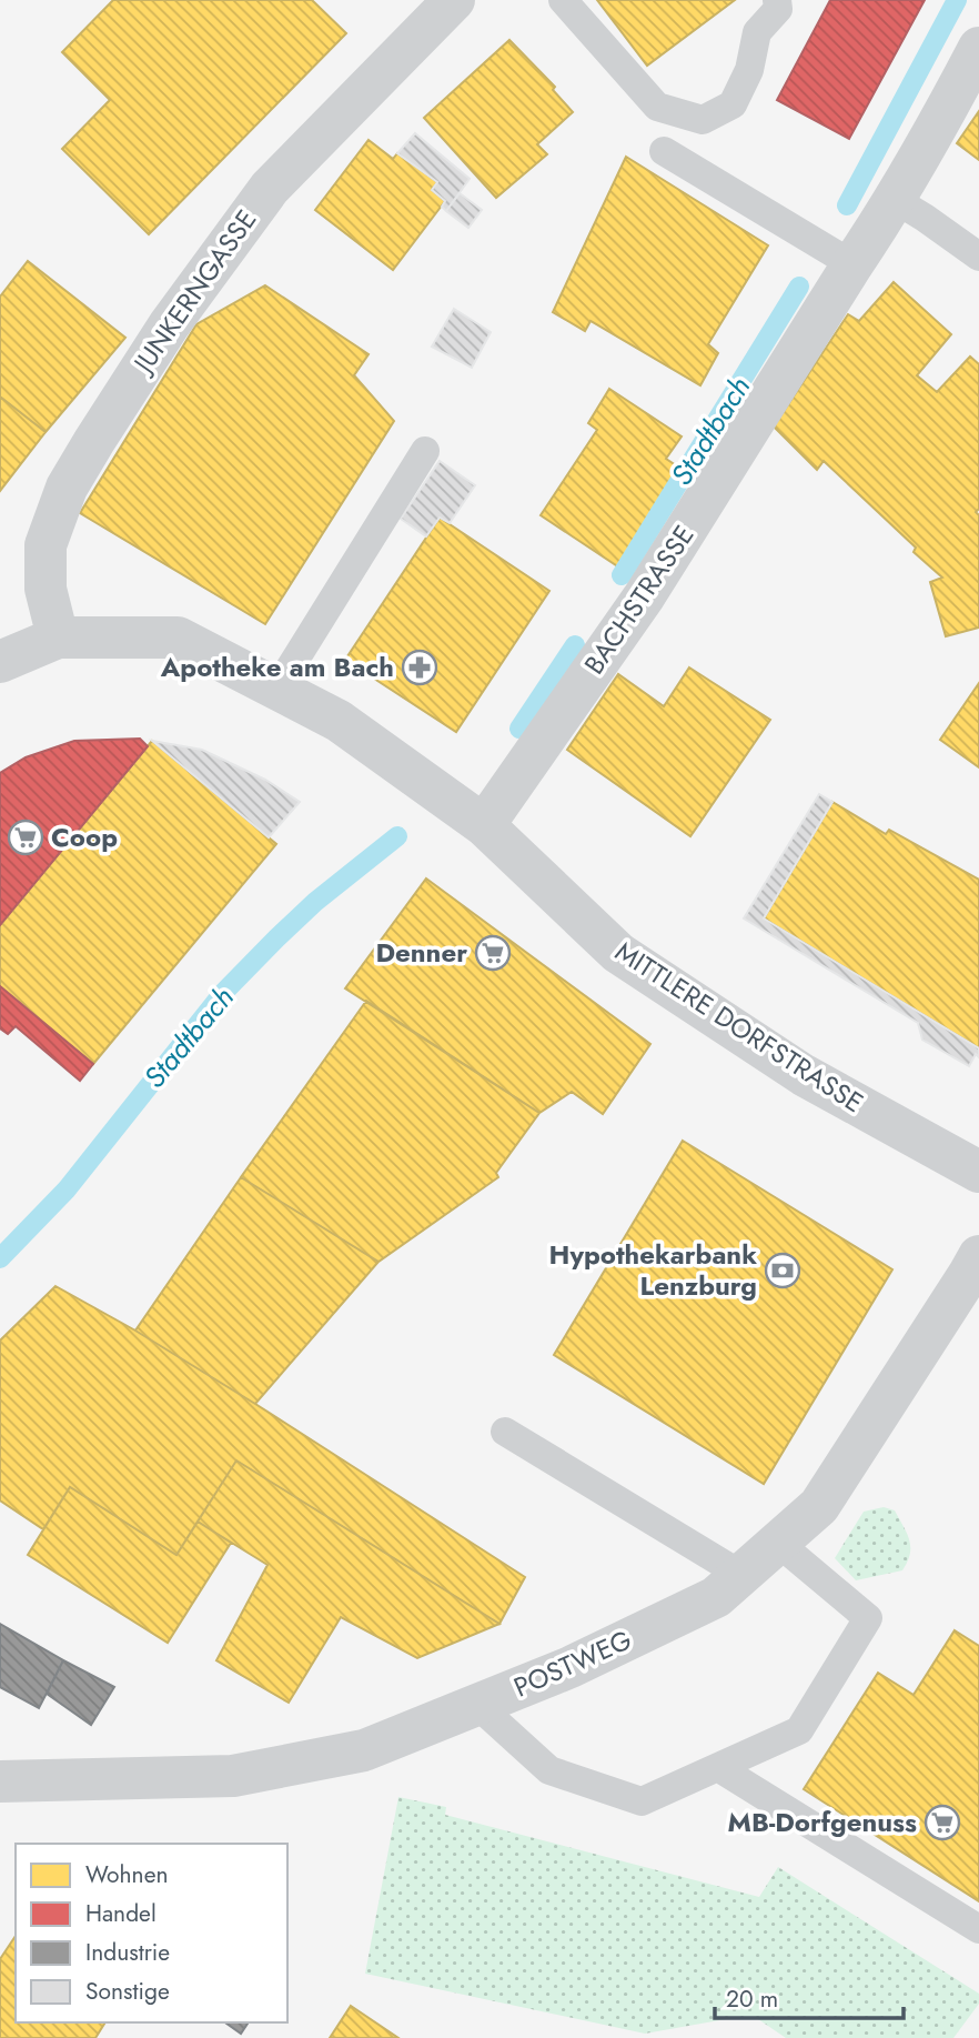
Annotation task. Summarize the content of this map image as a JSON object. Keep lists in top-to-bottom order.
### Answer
{
  "streets": {
    "street": [
      "JUNKERNGASSE",
      "BACHSTRASSE",
      "MITTLERE DORFSTRASSE",
      "POSTWEG"
    ]
  },
  "crossings": [
    ["JUNKERNGASSE", "MITTLERE DORFSTRASSE"],
    ["BACHSTRASSE", "MITTLERE DORFSTRASSE"]
  ],
  "water": ["Stadtbach"],
  "places": {
    "pharmacy": ["Apotheke am Bach"],
    "supermarket": ["Coop", "Denner", "MB-Dorfgenuss"],
    "bank": ["Hypothekarbank Lenzburg"]
  },
  "legend": [
    "Wohnen",
    "Handel",
    "Industrie",
    "Sonstige"
  ],
  "scale_bar": "20 m"
}
